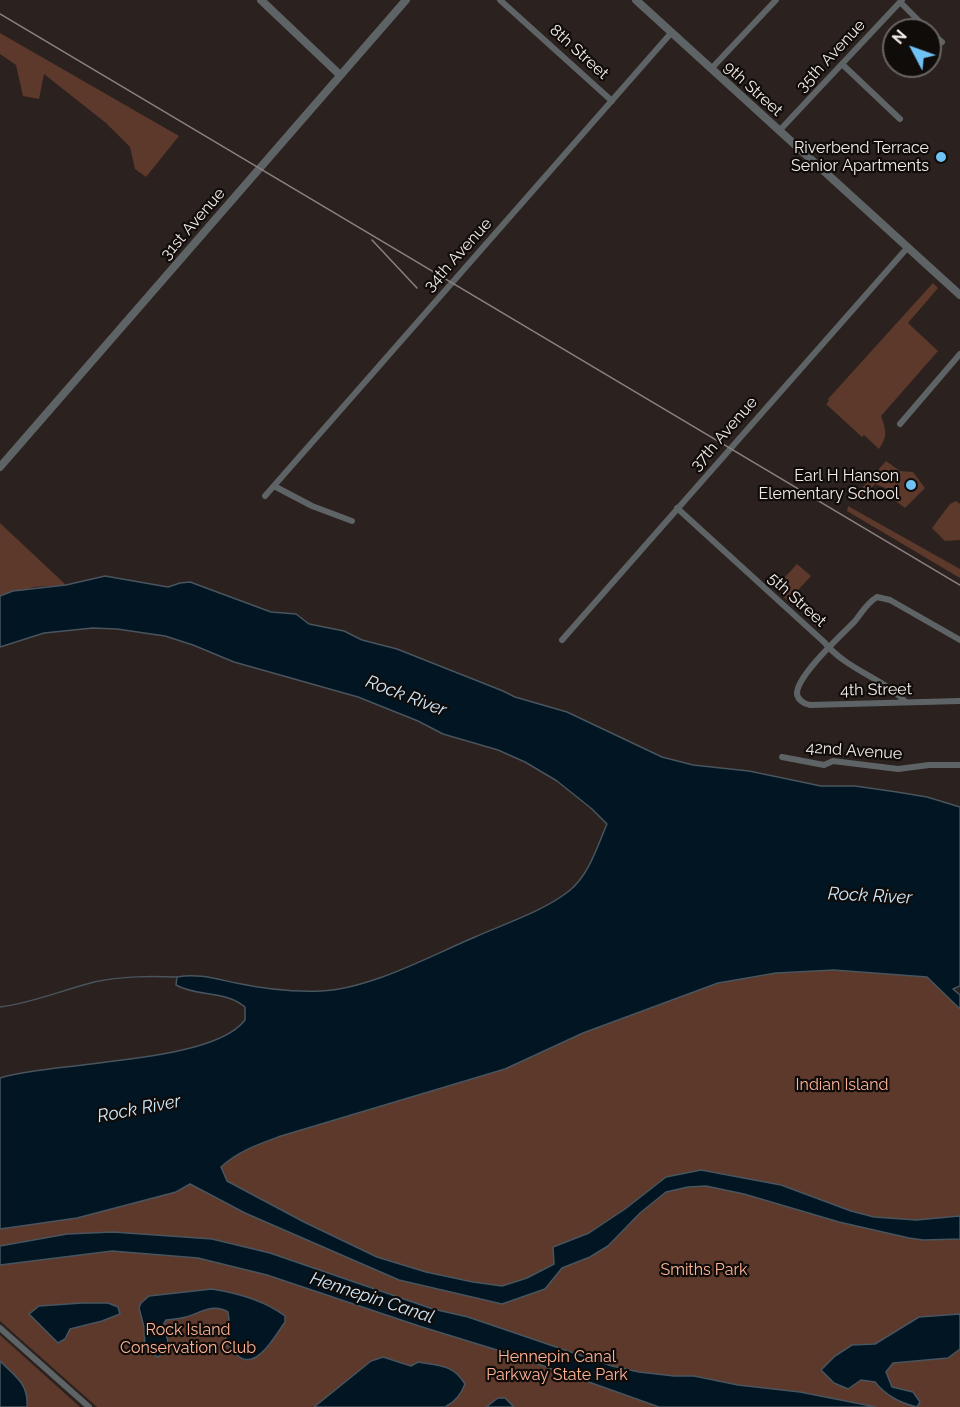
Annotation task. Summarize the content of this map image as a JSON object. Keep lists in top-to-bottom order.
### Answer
{
  "streets": {
    "street": [
      "8th Street",
      "35th Avenue",
      "9th Street",
      "31st Avenue",
      "34th Avenue",
      "37th Avenue",
      "5th Street",
      "4th Street",
      "42nd Avenue"
    ]
  },
  "crossings": [
    ["8th Street", "34th Avenue"],
    ["35th Avenue", "9th Street"],
    ["9th Street", "34th Avenue"],
    ["9th Street", "37th Avenue"],
    ["37th Avenue", "5th Street"],
    ["5th Street", "4th Street"]
  ],
  "water": ["Rock River", "Hennepin Canal"],
  "parks": [
    "Indian Island",
    "Smiths Park",
    "Rock Island Conservation Club",
    "Hennepin Canal Parkway State Park"
  ],
  "places": ["Riverbend Terrace Senior Apartments", "Earl H Hanson Elementary School"],
  "north": "top left"
}
